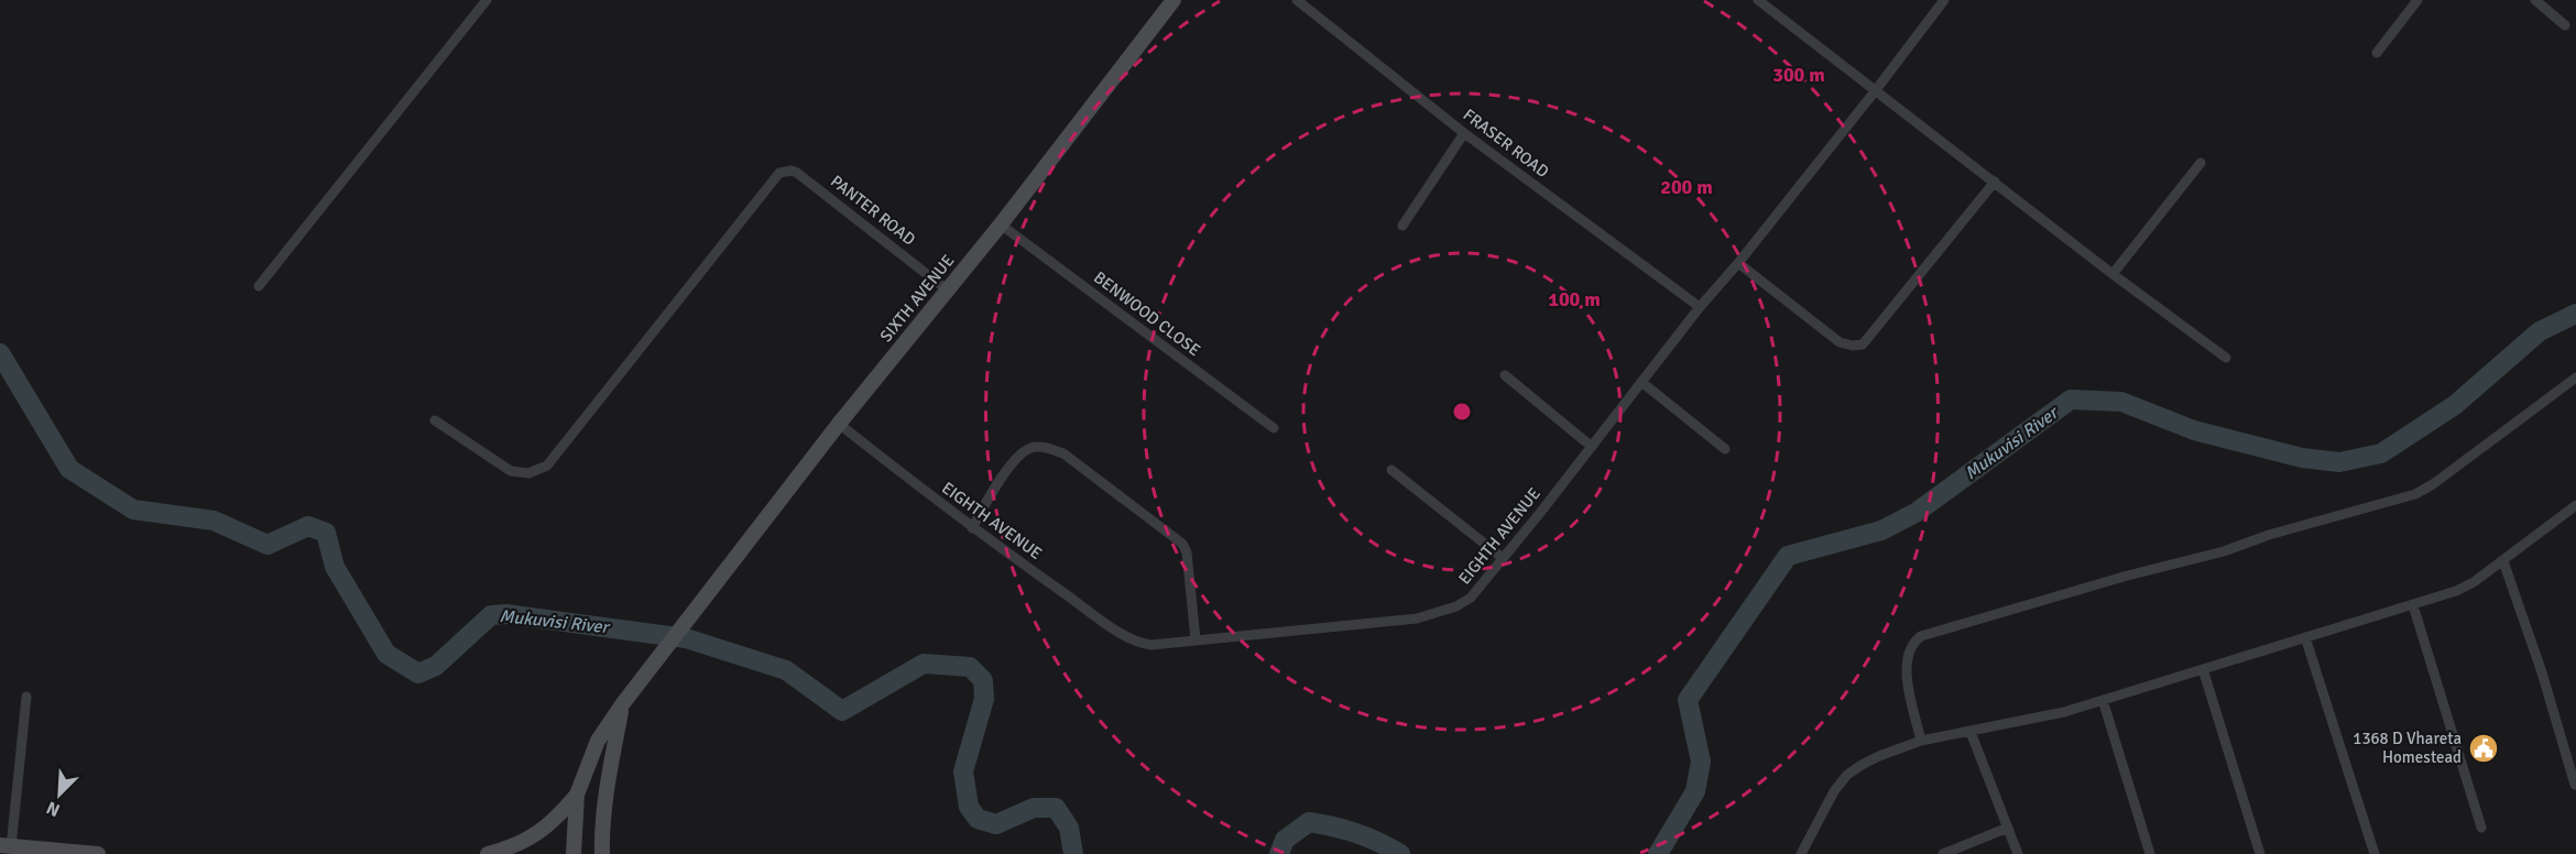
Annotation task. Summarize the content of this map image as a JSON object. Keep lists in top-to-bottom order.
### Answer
{
  "streets": {
    "street": [
      "FRASER ROAD",
      "PANTER ROAD",
      "SIXTH AVENUE",
      "BENWOOD CLOSE",
      "EIGHTH AVENUE"
    ]
  },
  "crossings": [
    ["FRASER ROAD", "EIGHTH AVENUE"],
    ["PANTER ROAD", "SIXTH AVENUE"],
    ["SIXTH AVENUE", "BENWOOD CLOSE"],
    ["SIXTH AVENUE", "EIGHTH AVENUE"]
  ],
  "water": ["Mukuvisi River"],
  "places": {
    "public building": ["1368 D Vhareta Homestead"]
  },
  "north": "bottom left",
  "rings": ["300 m", "200 m", "100 m"]
}
